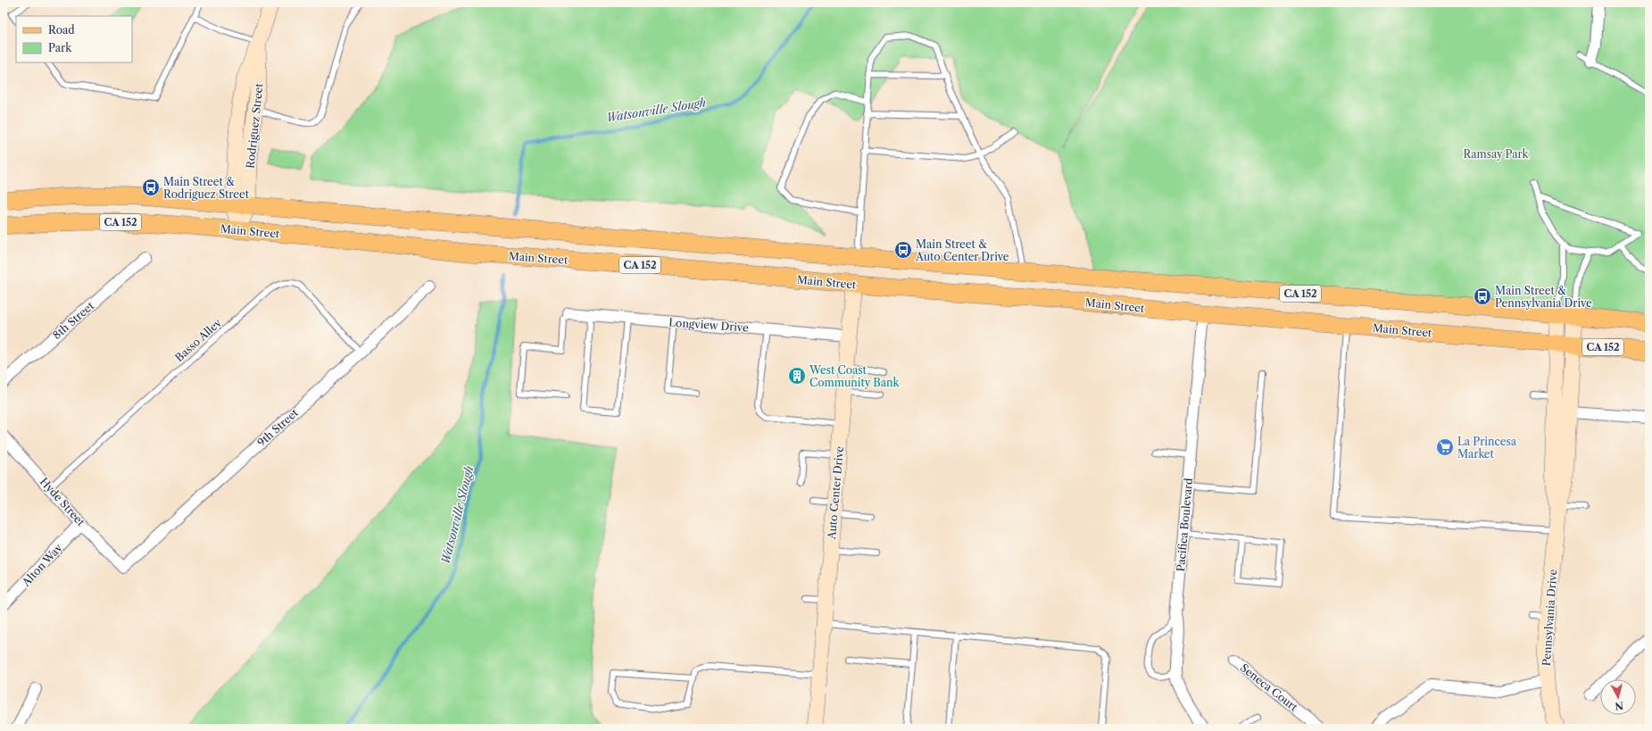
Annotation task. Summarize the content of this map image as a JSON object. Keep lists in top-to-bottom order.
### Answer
{
  "streets": {
    "main road": ["CA 152", "Main Street", "Auto Center Drive"],
    "street": [
      "Rodriguez Street",
      "8th Street",
      "Longview Drive",
      "9th Street",
      "Hyde Street",
      "Pacifica Boulevard",
      "Alton Way",
      "Pennsylvania Drive",
      "Seneca Court"
    ],
    "lane": ["Basso Alley"]
  },
  "crossings": [
    ["Rodriguez Street", "CA 152"],
    ["Rodriguez Street", "Main Street"],
    ["CA 152", "Auto Center Drive"],
    ["CA 152", "Pennsylvania Drive"],
    ["Main Street", "Auto Center Drive"],
    ["Main Street", "Pacifica Boulevard"],
    ["Main Street", "Pennsylvania Drive"],
    ["Longview Drive", "Auto Center Drive"],
    ["Basso Alley", "9th Street"],
    ["Basso Alley", "Hyde Street"],
    ["9th Street", "Hyde Street"],
    ["Hyde Street", "Alton Way"]
  ],
  "water": ["Watsonville Slough"],
  "parks": ["Ramsay Park"],
  "places": {
    "bus stop": ["Main Street & Rodriguez Street", "Main Street & Auto Center Drive", "Main Street & Pennsylvania Drive"],
    "building": ["West Coast Community Bank"],
    "supermarket": ["La Princesa Market"]
  },
  "legend": ["Road", "Park"],
  "north": "bottom"
}
